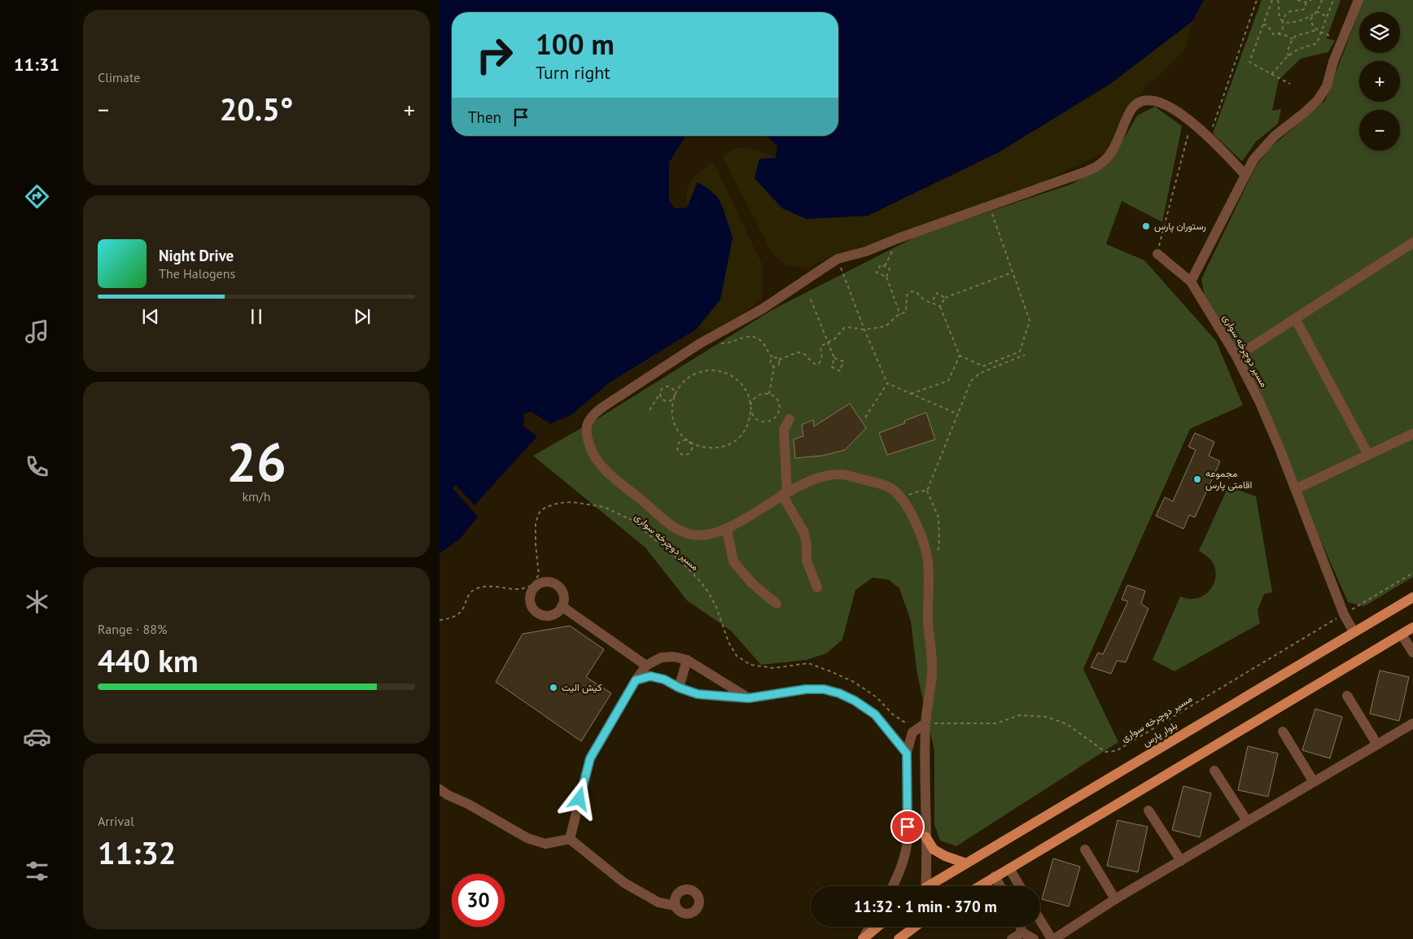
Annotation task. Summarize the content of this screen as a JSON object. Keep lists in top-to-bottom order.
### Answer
{
  "streets": {
    "main road": ["بلوار پارس"],
    "path": ["مسیر دوچرخه سواری"]
  },
  "places": ["رستوران پارس", "مجموعه اقامتی پارس", "کیش الیت"],
  "page": {
    "tabs": "11:31",
    "tile": [
      "Climate",
      ["26", "km/h"],
      ["Range · 88%", "440 km"],
      ["Arrival", "11:32"]
    ],
    "map_buttons": ["+", "−"],
    "turn": ["100 m", "Turn right"],
    "heat": ["−", "20.5°", "+"],
    "then": "Then",
    "song": ["Night Drive", "The Halogens"],
    "limit": "30",
    "trip": "11:32 · 1 min · 370 m"
  }
}
